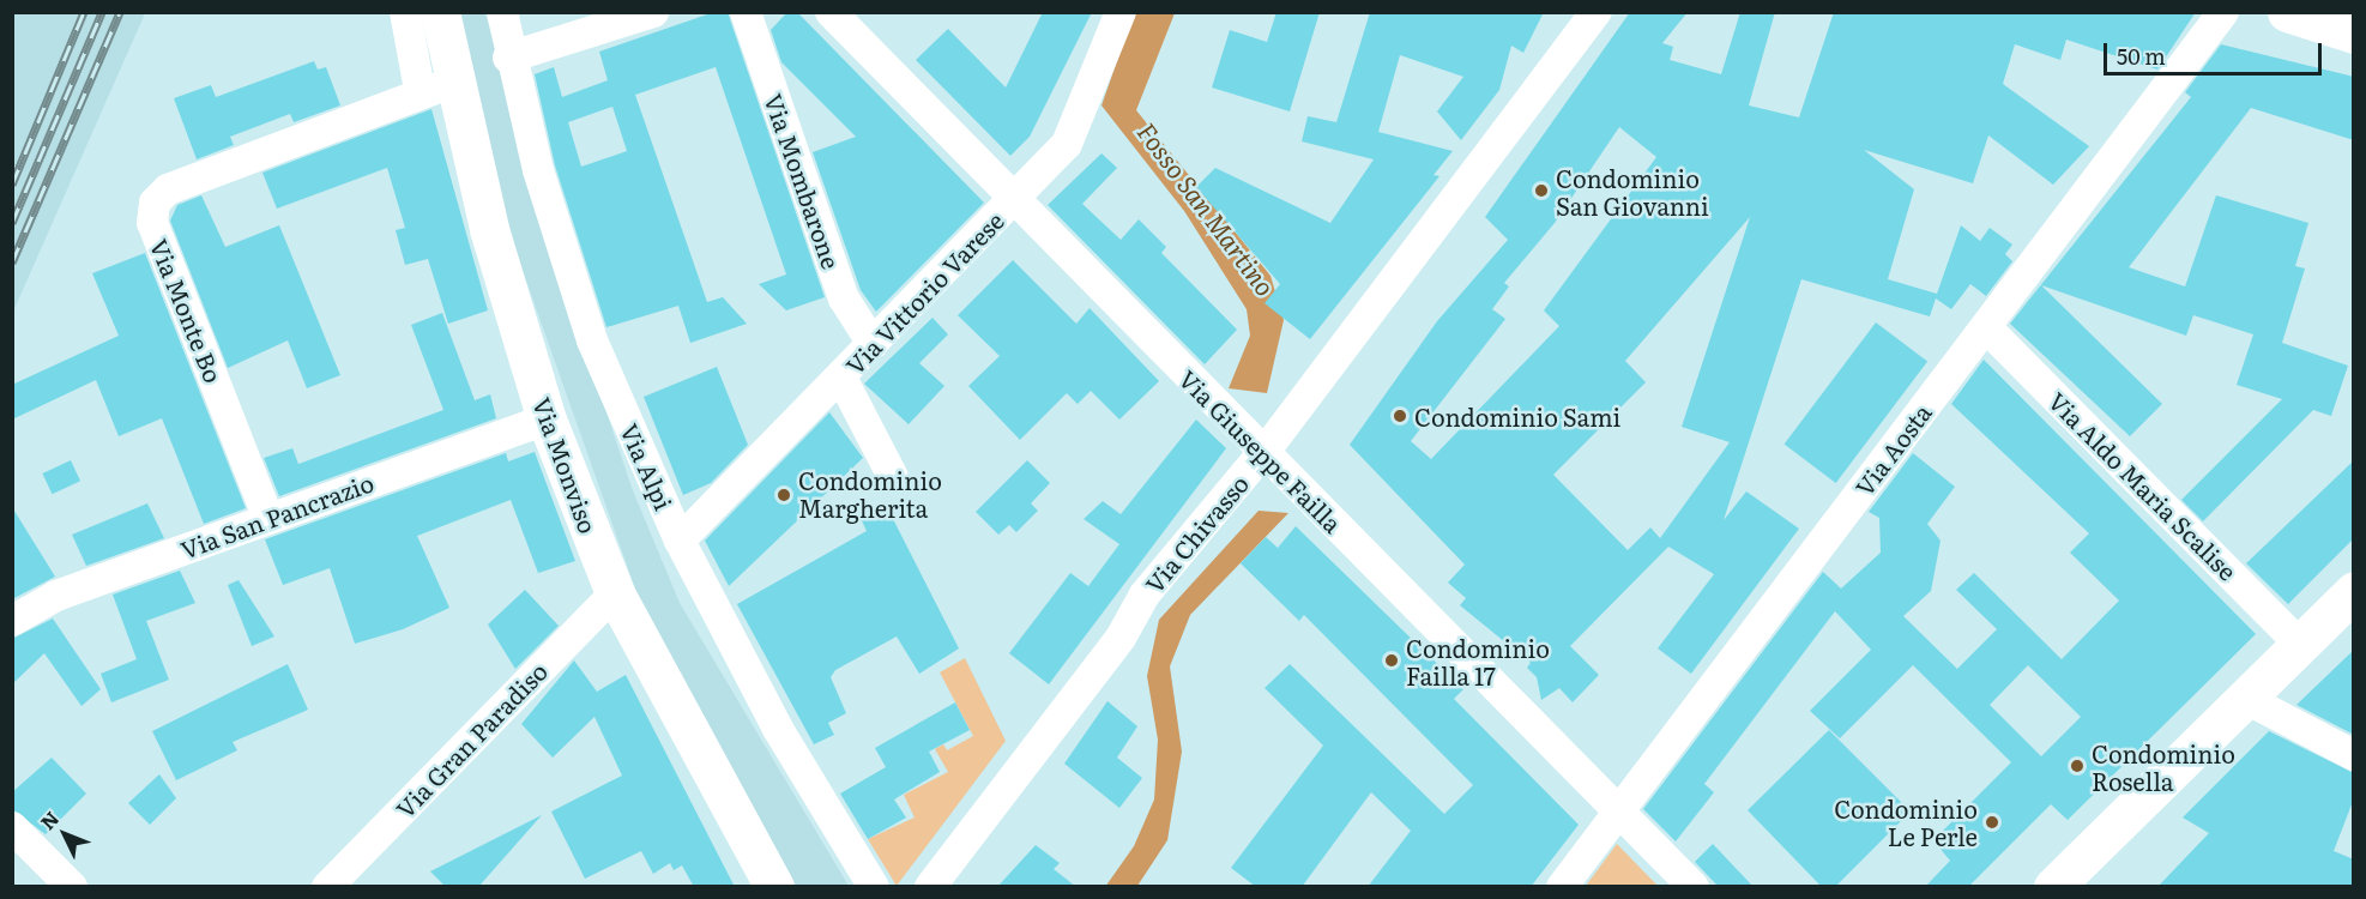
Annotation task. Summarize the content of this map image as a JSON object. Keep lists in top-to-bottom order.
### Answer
{
  "streets": {
    "street": [
      "Via Mombarone",
      "Via Vittorio Varese",
      "Via Monte Bo",
      "Via Aosta",
      "Via Giuseppe Failla",
      "Via Monviso",
      "Via Alpi",
      "Via Aldo Maria Scalise",
      "Via San Pancrazio",
      "Via Chivasso",
      "Via Gran Paradiso"
    ]
  },
  "crossings": [
    ["Via Mombarone", "Via Vittorio Varese"],
    ["Via Vittorio Varese", "Via Giuseppe Failla"],
    ["Via Vittorio Varese", "Via Alpi"],
    ["Via Monte Bo", "Via Monviso"],
    ["Via Monte Bo", "Via San Pancrazio"],
    ["Via Aosta", "Via Giuseppe Failla"],
    ["Via Aosta", "Via Aldo Maria Scalise"],
    ["Via Giuseppe Failla", "Via Chivasso"],
    ["Via Monviso", "Via San Pancrazio"],
    ["Via Monviso", "Via Gran Paradiso"]
  ],
  "water": ["Fosso San Martino"],
  "places": [
    "Condominio San Giovanni",
    "Condominio Sami",
    "Condominio Margherita",
    "Condominio Failla 17",
    "Condominio Rosella",
    "Condominio Le Perle"
  ],
  "scale_bar": "50 m",
  "north": "top left"
}
